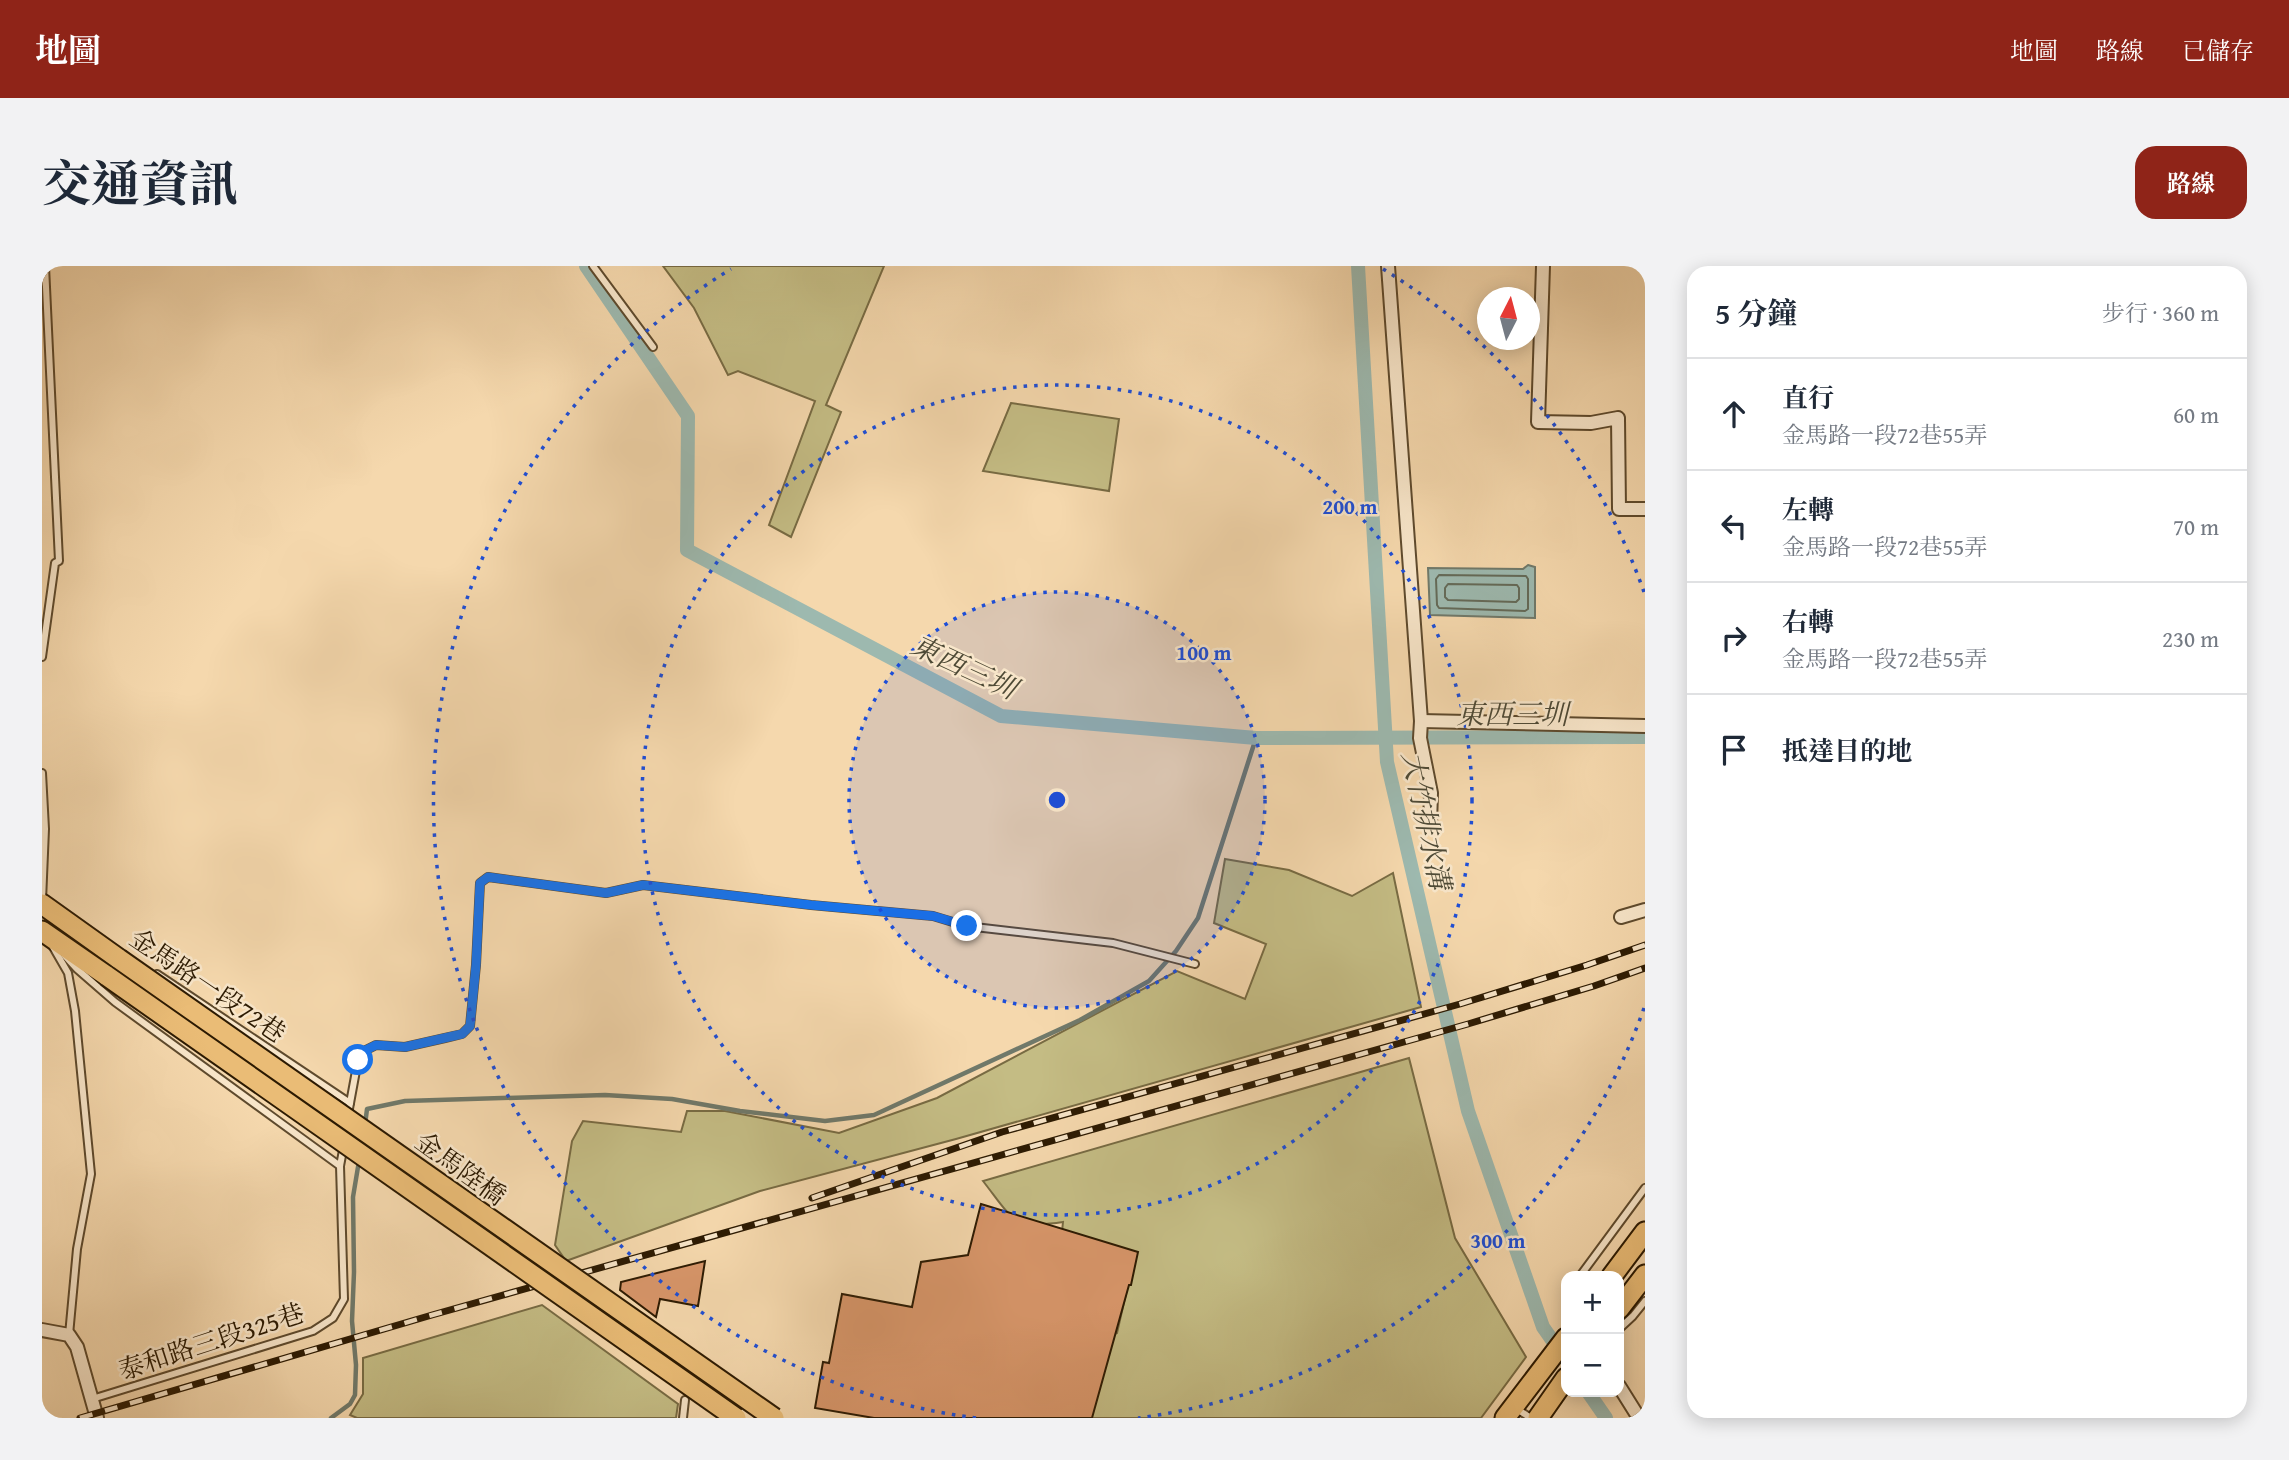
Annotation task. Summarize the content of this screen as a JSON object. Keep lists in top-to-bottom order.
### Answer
{
  "streets": {
    "main road": ["金馬陸橋"],
    "lane": ["金馬路一段72巷", "泰和路三段325巷"]
  },
  "crossings": [
    ["金馬路一段72巷", "泰和路三段325巷"]
  ],
  "water": ["東西三圳", "大竹排水溝"],
  "north": "top",
  "page": {
    "header": "地圖",
    "nav": ["地圖", "路線", "已儲存"],
    "title": "交通資訊",
    "buttons": "路線",
    "heading": ["5 分鐘", "步行 · 360 m"],
    "list": [
      ["直行", "金馬路一段72巷55弄", "60 m"],
      ["左轉", "金馬路一段72巷55弄", "70 m"],
      ["右轉", "金馬路一段72巷55弄", "230 m"],
      "抵達目的地"
    ],
    "map_buttons": ["+", "−"]
  },
  "rings": ["200 m", "100 m", "300 m"]
}
